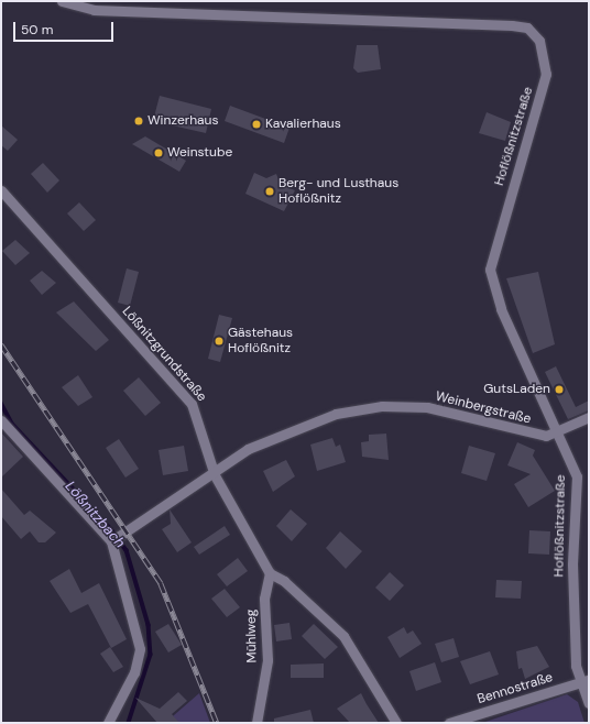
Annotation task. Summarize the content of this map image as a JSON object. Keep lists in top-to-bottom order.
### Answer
{
  "streets": {
    "street": [
      "Hoflößnitzstraße",
      "Lößnitzgrundstraße",
      "Weinbergstraße",
      "Mühlweg",
      "Bennostraße"
    ]
  },
  "crossings": [
    ["Hoflößnitzstraße", "Weinbergstraße"],
    ["Hoflößnitzstraße", "Bennostraße"],
    ["Lößnitzgrundstraße", "Weinbergstraße"],
    ["Lößnitzgrundstraße", "Mühlweg"]
  ],
  "water": ["Lößnitzbach"],
  "places": [
    "Winzerhaus",
    "Kavalierhaus",
    "Weinstube",
    "Berg- und Lusthaus Hoflößnitz",
    "Gästehaus Hoflößnitz",
    "GutsLaden"
  ],
  "scale_bar": "50 m"
}
